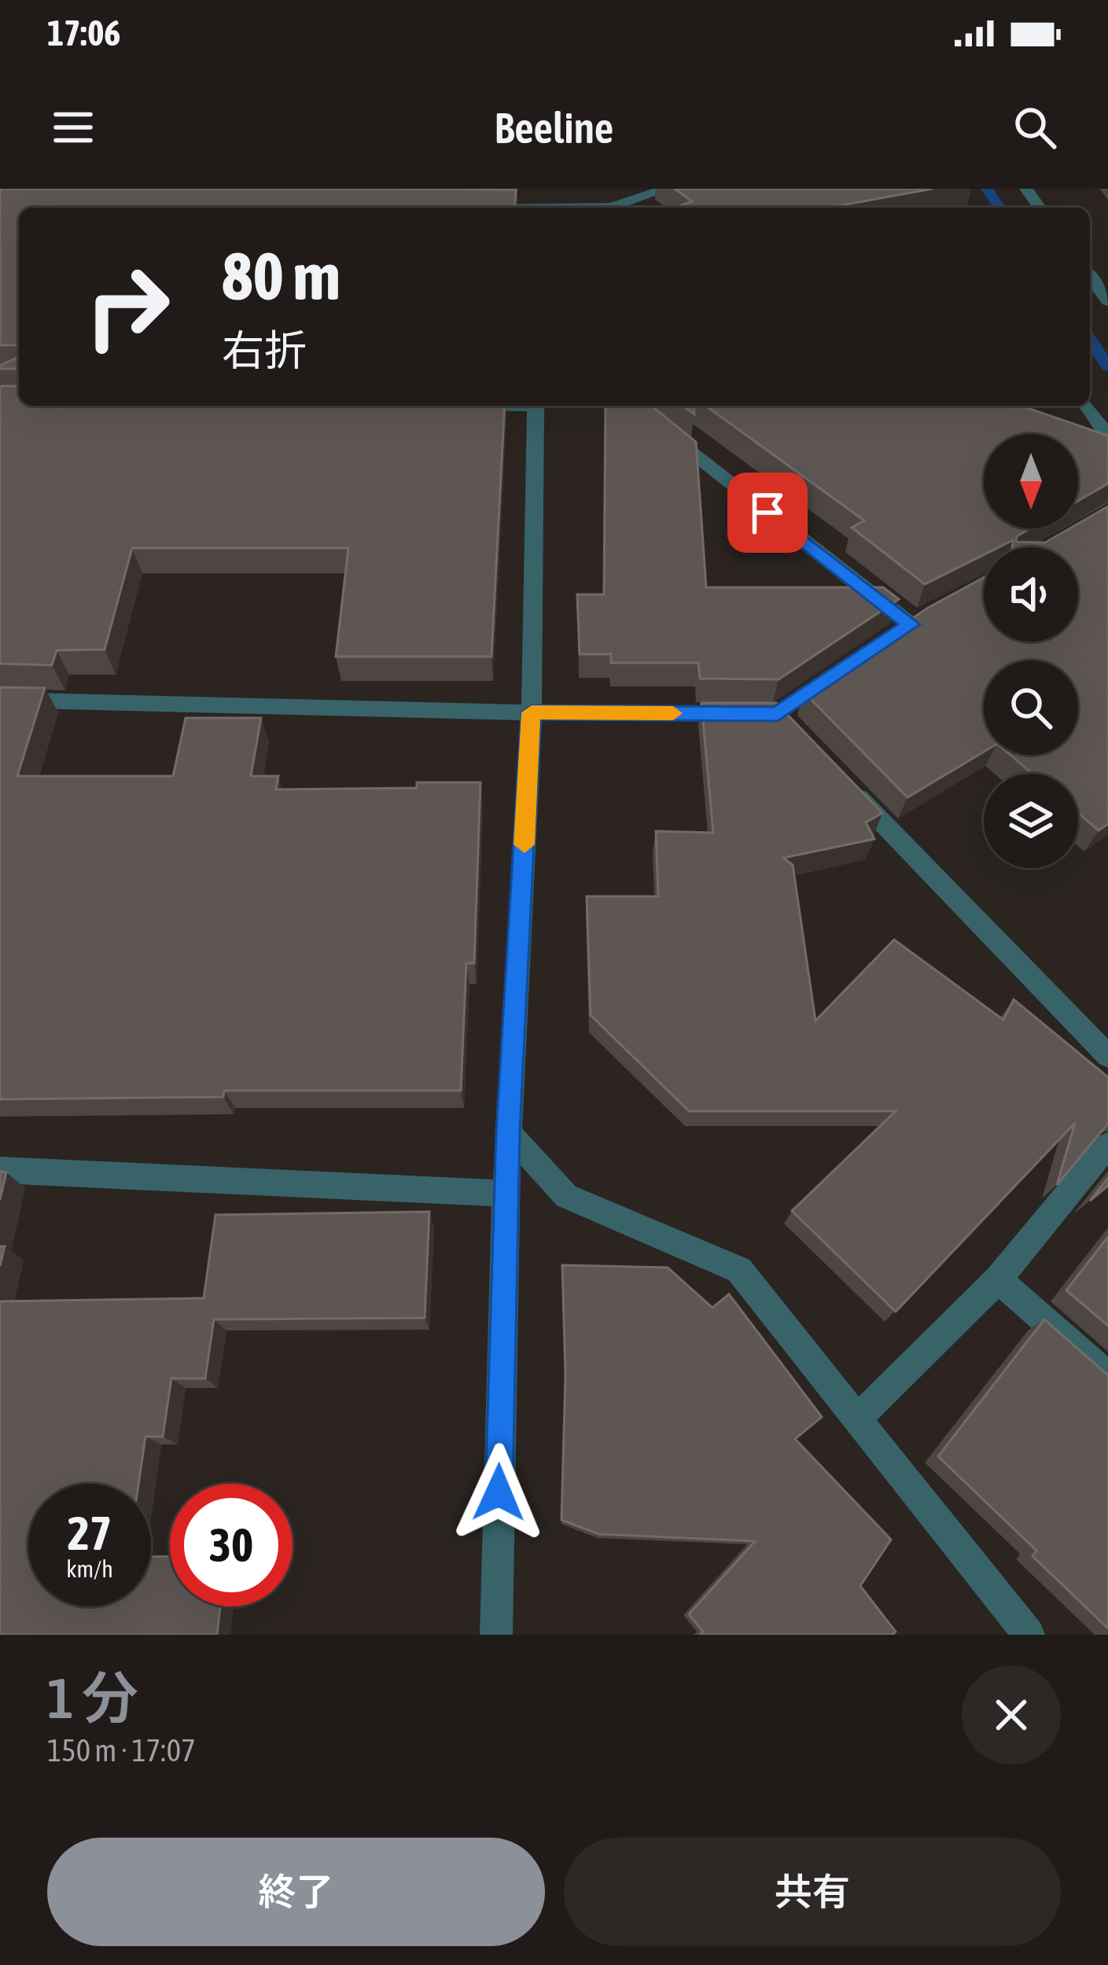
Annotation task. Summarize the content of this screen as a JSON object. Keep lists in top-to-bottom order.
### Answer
{
  "north": "bottom",
  "page": {
    "status": "17:06",
    "header": "Beeline",
    "turn": ["80 m", "右折"],
    "speed": "27 km/h",
    "limit": "30",
    "heading": ["1 分", "150 m · 17:07"],
    "buttons": ["終了", "共有"]
  }
}
